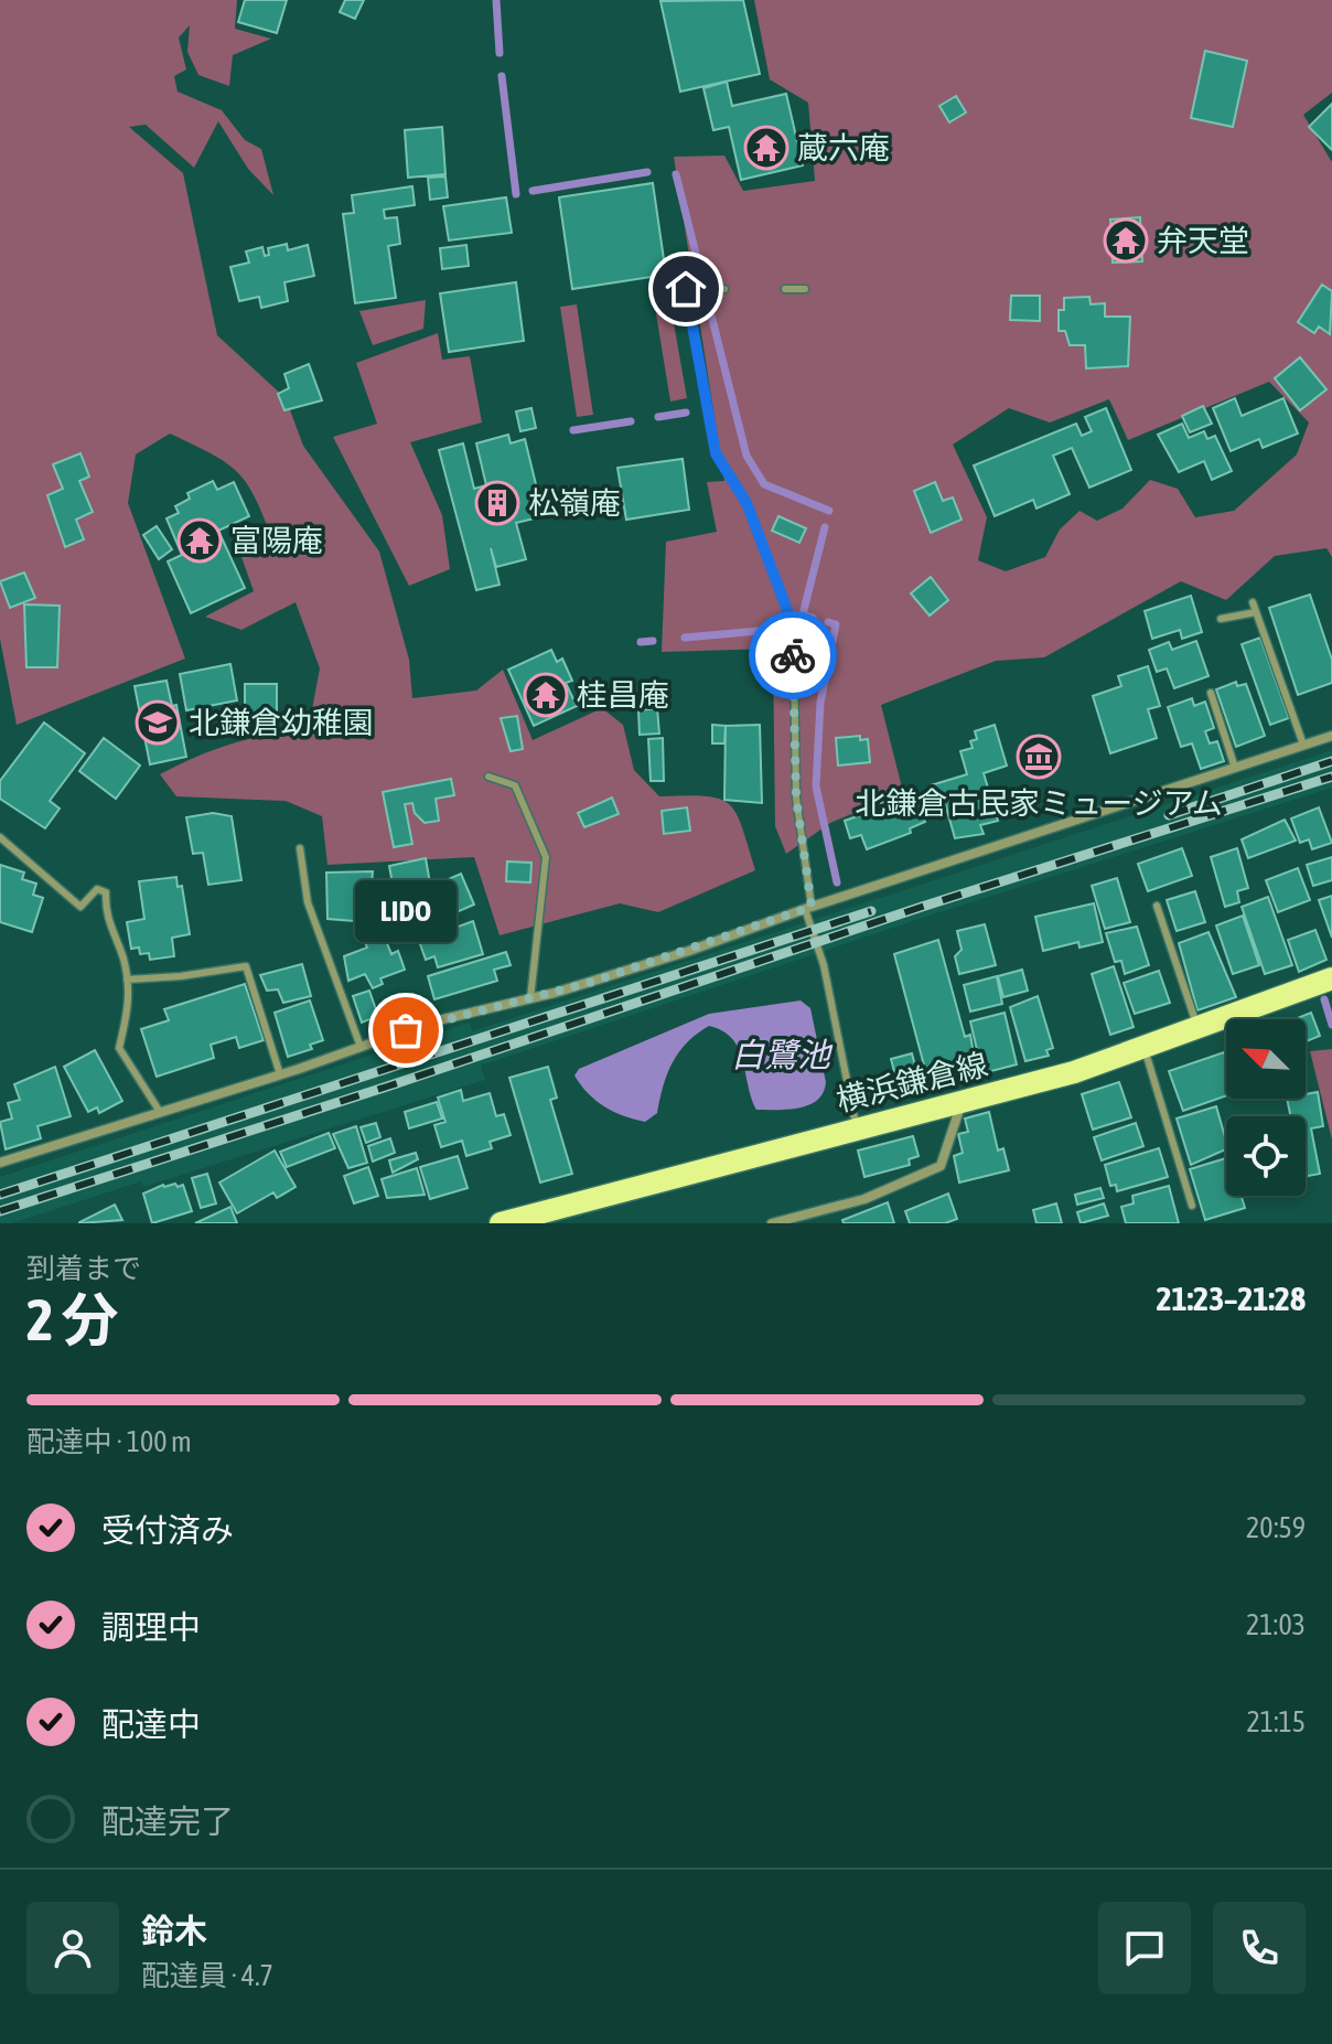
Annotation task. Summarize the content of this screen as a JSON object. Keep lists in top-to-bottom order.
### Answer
{
  "streets": {
    "main road": ["横浜鎌倉線"]
  },
  "water": ["白鷺池"],
  "places": {
    "temple": [
      "蔵六庵",
      "弁天堂",
      "富陽庵",
      "桂昌庵"
    ],
    "building": ["松嶺庵"],
    "school or university": ["北鎌倉幼稚園"],
    "museum": ["北鎌倉古民家ミュージアム"],
    "other": ["LIDO"]
  },
  "north": "top left",
  "page": {
    "bubble": "LIDO",
    "heading": ["2 分", "到着まで", "21:23–21:28"],
    "panel": ["鈴木", "配達員 · 4.7"],
    "bar": "配達中 · 100 m",
    "list": [
      ["受付済み", "20:59"],
      ["調理中", "21:03"],
      ["配達中", "21:15"],
      "配達完了"
    ]
  }
}
